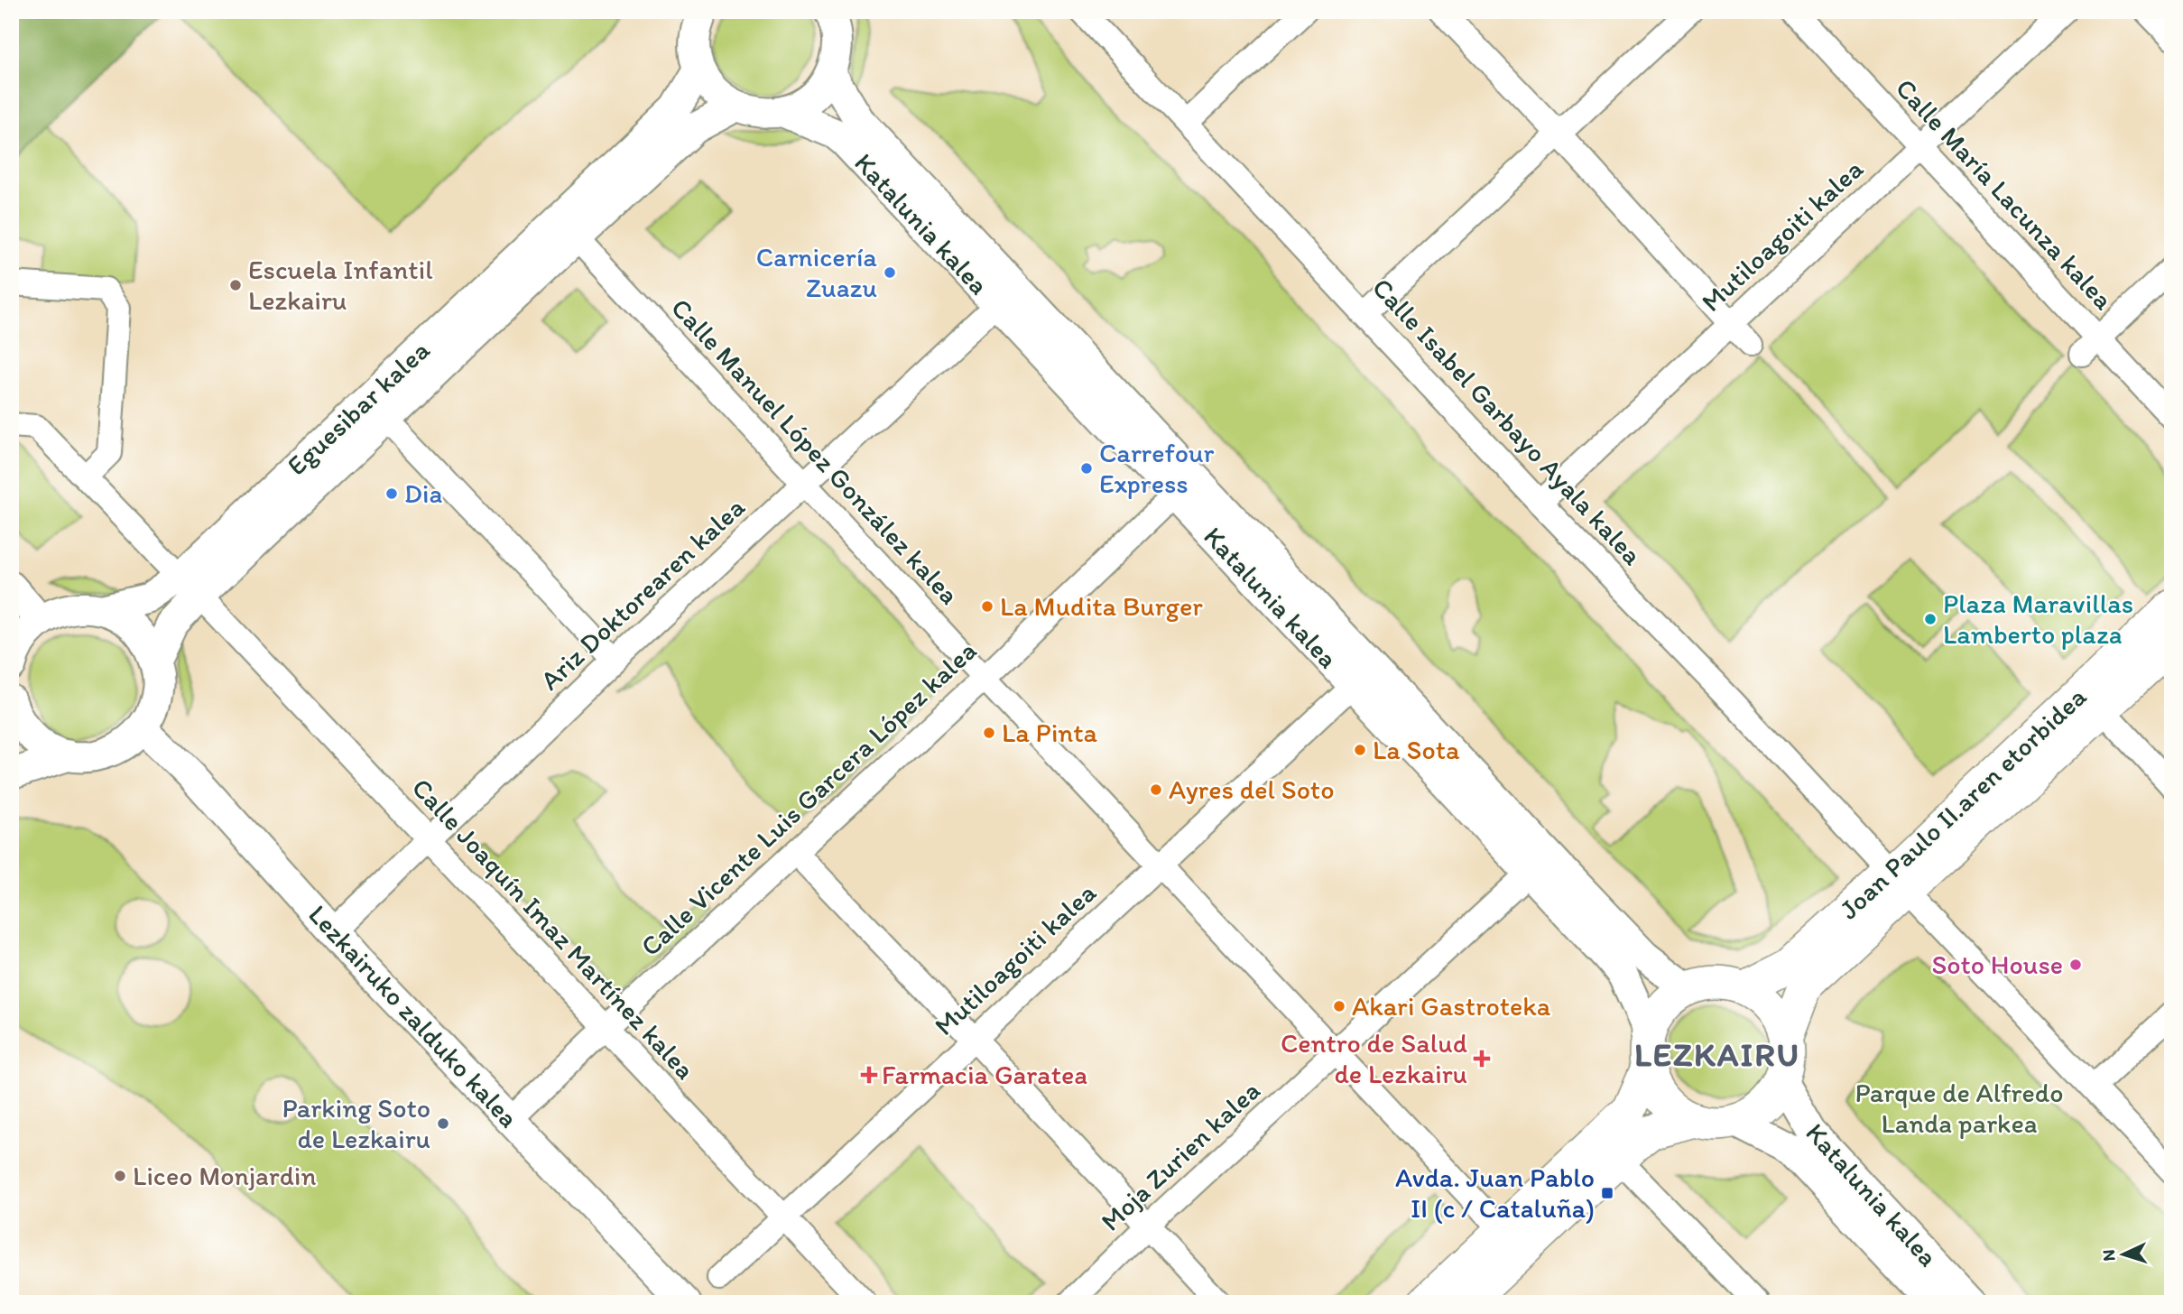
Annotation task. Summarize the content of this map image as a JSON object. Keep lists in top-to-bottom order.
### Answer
{
  "streets": {
    "main road": ["Joan Paulo II.aren etorbidea"],
    "street": [
      "Calle María Lacunza kalea",
      "Katalunia kalea",
      "Mutiloagoiti kalea",
      "Eguesibar kalea",
      "Calle Isabel Garbayo Ayala kalea",
      "Calle Manuel López González kalea",
      "Ariz Doktorearen kalea",
      "Calle Vicente Luis Garcera López kalea",
      "Calle Joaquín Imaz Martínez kalea",
      "Lezkairuko zalduko kalea",
      "Moja Zurien kalea"
    ]
  },
  "crossings": [
    ["Calle María Lacunza kalea", "Mutiloagoiti kalea"],
    ["Katalunia kalea", "Mutiloagoiti kalea"],
    ["Katalunia kalea", "Ariz Doktorearen kalea"],
    ["Katalunia kalea", "Calle Vicente Luis Garcera López kalea"],
    ["Katalunia kalea", "Joan Paulo II.aren etorbidea"],
    ["Katalunia kalea", "Moja Zurien kalea"],
    ["Mutiloagoiti kalea", "Calle Isabel Garbayo Ayala kalea"],
    ["Mutiloagoiti kalea", "Calle Manuel López González kalea"],
    ["Mutiloagoiti kalea", "Calle Joaquín Imaz Martínez kalea"],
    ["Eguesibar kalea", "Calle Manuel López González kalea"],
    ["Eguesibar kalea", "Calle Joaquín Imaz Martínez kalea"],
    ["Calle Isabel Garbayo Ayala kalea", "Joan Paulo II.aren etorbidea"],
    ["Calle Manuel López González kalea", "Ariz Doktorearen kalea"],
    ["Calle Manuel López González kalea", "Calle Vicente Luis Garcera López kalea"],
    ["Calle Manuel López González kalea", "Moja Zurien kalea"],
    ["Ariz Doktorearen kalea", "Calle Joaquín Imaz Martínez kalea"],
    ["Ariz Doktorearen kalea", "Lezkairuko zalduko kalea"],
    ["Calle Vicente Luis Garcera López kalea", "Calle Joaquín Imaz Martínez kalea"],
    ["Calle Vicente Luis Garcera López kalea", "Lezkairuko zalduko kalea"]
  ],
  "districts": ["LEZKAIRU"],
  "parks": ["Parque de Alfredo Landa parkea"],
  "places": {
    "other": [
      "Carnicería Zuazu",
      "Escuela Infantil Lezkairu",
      "Carrefour Express",
      "Dia",
      "La Mudita Burger",
      "Plaza Maravillas Lamberto plaza",
      "La Pinta",
      "La Sota",
      "Ayres del Soto",
      "Soto House",
      "Akari Gastroteka",
      "Parking Soto de Lezkairu",
      "Liceo Monjardin"
    ],
    "health": ["Centro de Salud de Lezkairu", "Farmacia Garatea"],
    "transit": ["Avda. Juan Pablo II (c / Cataluña)"]
  },
  "north": "left"
}
